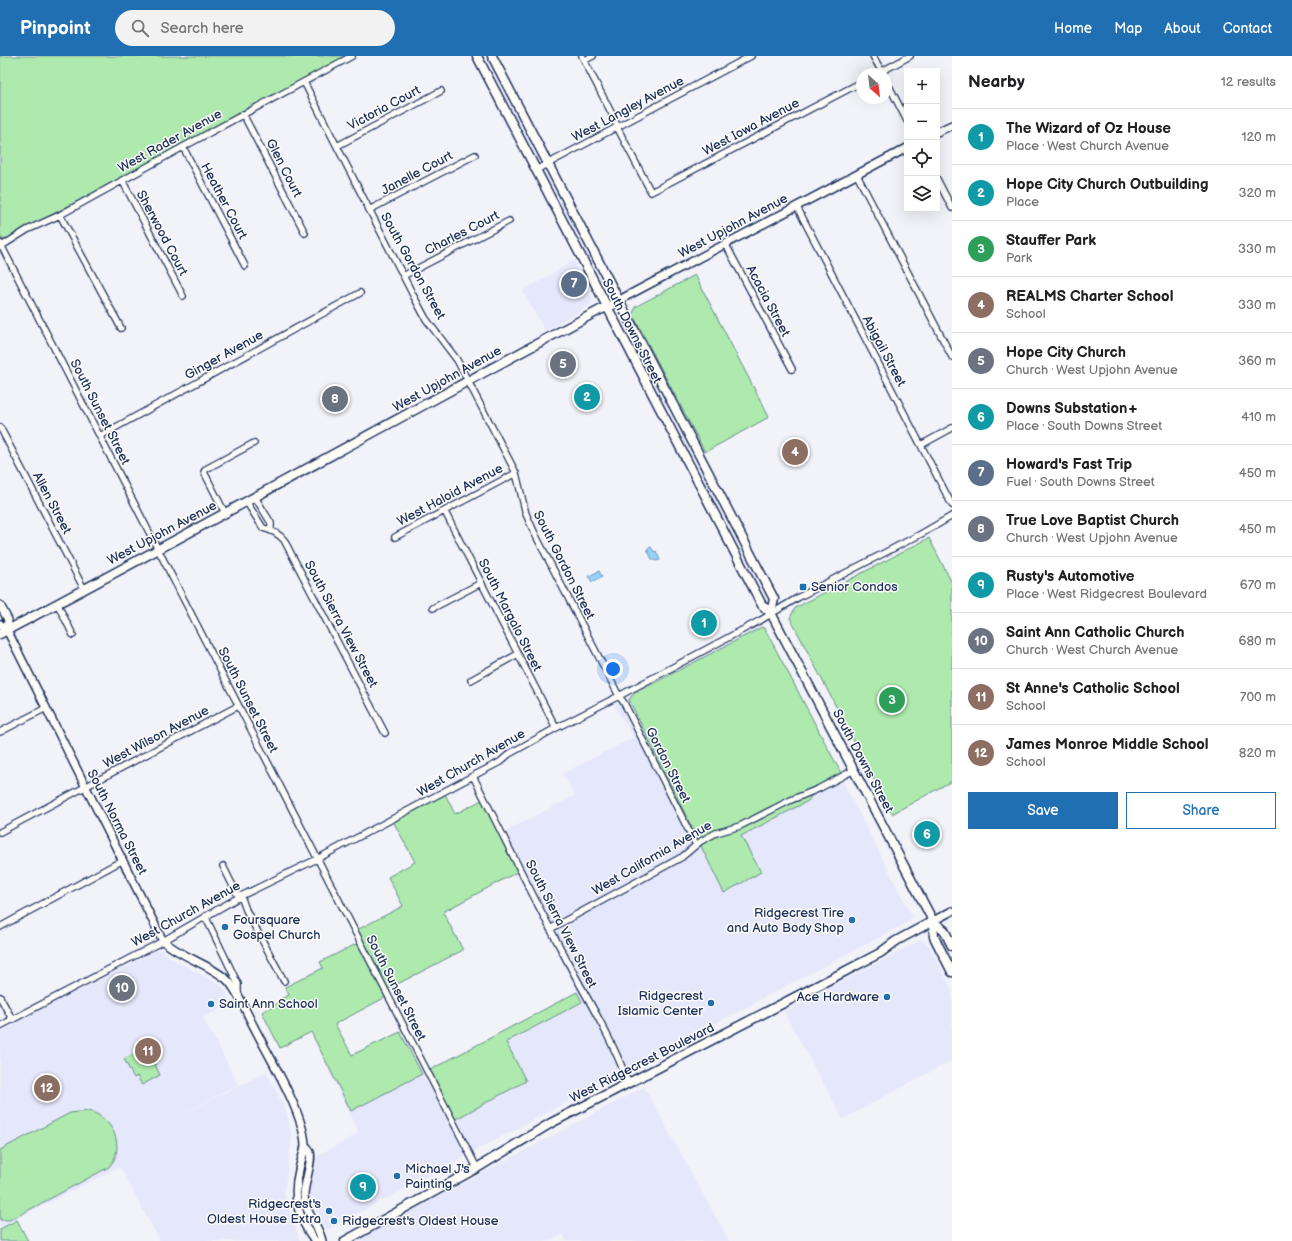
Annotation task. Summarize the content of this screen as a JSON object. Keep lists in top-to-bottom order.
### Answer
{
  "streets": {
    "main road": ["West Upjohn Avenue", "South Downs Street", "West Ridgecrest Boulevard"],
    "street": [
      "Victoria Court",
      "West Langley Avenue",
      "West Iowa Avenue",
      "West Rader Avenue",
      "Glen Court",
      "Janelle Court",
      "Heather Court",
      "Sherwood Court",
      "Charles Court",
      "South Gordon Street",
      "Acacia Street",
      "Abigail Street",
      "Ginger Avenue",
      "South Sunset Street",
      "West Haloid Avenue",
      "Allen Street",
      "South Margalo Street",
      "South Sierra View Street",
      "West Wilson Avenue",
      "West Church Avenue",
      "Gordon Street",
      "South Norma Street",
      "West California Avenue"
    ]
  },
  "crossings": [
    ["Victoria Court", "South Gordon Street"],
    ["West Langley Avenue", "West Iowa Avenue"],
    ["West Langley Avenue", "South Downs Street"],
    ["West Rader Avenue", "Glen Court"],
    ["West Rader Avenue", "Heather Court"],
    ["West Rader Avenue", "Sherwood Court"],
    ["West Rader Avenue", "South Gordon Street"],
    ["West Rader Avenue", "South Sunset Street"],
    ["Janelle Court", "South Gordon Street"],
    ["West Upjohn Avenue", "South Gordon Street"],
    ["West Upjohn Avenue", "Acacia Street"],
    ["West Upjohn Avenue", "South Downs Street"],
    ["West Upjohn Avenue", "Abigail Street"],
    ["West Upjohn Avenue", "South Sunset Street"],
    ["West Upjohn Avenue", "Allen Street"],
    ["West Upjohn Avenue", "South Sierra View Street"],
    ["West Upjohn Avenue", "South Norma Street"],
    ["Charles Court", "South Gordon Street"],
    ["South Gordon Street", "West Haloid Avenue"],
    ["South Gordon Street", "West Church Avenue"],
    ["South Gordon Street", "Gordon Street"],
    ["South Downs Street", "West Church Avenue"],
    ["South Downs Street", "West California Avenue"],
    ["South Downs Street", "West Ridgecrest Boulevard"],
    ["Ginger Avenue", "South Sunset Street"],
    ["South Sunset Street", "West Wilson Avenue"],
    ["South Sunset Street", "West Church Avenue"],
    ["South Sunset Street", "West Ridgecrest Boulevard"],
    ["West Haloid Avenue", "South Margalo Street"],
    ["South Margalo Street", "West Church Avenue"],
    ["South Sierra View Street", "West Church Avenue"],
    ["South Sierra View Street", "West California Avenue"],
    ["South Sierra View Street", "West Ridgecrest Boulevard"],
    ["West Wilson Avenue", "South Norma Street"],
    ["West Church Avenue", "Gordon Street"],
    ["West Church Avenue", "South Norma Street"],
    ["Gordon Street", "West California Avenue"]
  ],
  "places": {
    "transit": ["Senior Condos"],
    "other": [
      "Ridgecrest Tire and Auto Body Shop",
      "Foursquare Gospel Church",
      "Ace Hardware",
      "Ridgecrest Islamic Center",
      "Saint Ann School",
      "Michael J's Painting",
      "Ridgecrest's Oldest House Extra",
      "Ridgecrest's Oldest House"
    ]
  },
  "north": "bottom right",
  "page": {
    "header": "Pinpoint",
    "search": "Search here",
    "nav": [
      "Home",
      "Map",
      "About",
      "Contact"
    ],
    "heading": ["Nearby", "12 results"],
    "map_buttons": ["+", "−"],
    "list": [
      {
        "mark": "1",
        "name": "The Wizard of Oz House",
        "note": "Place · West Church Avenue",
        "value": "120 m"
      },
      {
        "mark": "2",
        "name": "Hope City Church Outbuilding",
        "note": "Place",
        "value": "320 m"
      },
      {
        "mark": "3",
        "name": "Stauffer Park",
        "note": "Park",
        "value": "330 m"
      },
      {
        "mark": "4",
        "name": "REALMS Charter School",
        "note": "School",
        "value": "330 m"
      },
      {
        "mark": "5",
        "name": "Hope City Church",
        "note": "Church · West Upjohn Avenue",
        "value": "360 m"
      },
      {
        "mark": "6",
        "name": "Downs Substation+",
        "note": "Place · South Downs Street",
        "value": "410 m"
      },
      {
        "mark": "7",
        "name": "Howard's Fast Trip",
        "note": "Fuel · South Downs Street",
        "value": "450 m"
      },
      {
        "mark": "8",
        "name": "True Love Baptist Church",
        "note": "Church · West Upjohn Avenue",
        "value": "450 m"
      },
      {
        "mark": "9",
        "name": "Rusty's Automotive",
        "note": "Place · West Ridgecrest Boulevard",
        "value": "670 m"
      },
      {
        "mark": "10",
        "name": "Saint Ann Catholic Church",
        "note": "Church · West Church Avenue",
        "value": "680 m"
      },
      {
        "mark": "11",
        "name": "St Anne's Catholic School",
        "note": "School",
        "value": "700 m"
      },
      {
        "mark": "12",
        "name": "James Monroe Middle School",
        "note": "School",
        "value": "820 m"
      }
    ],
    "pins": [
      "7",
      "5",
      "2",
      "8",
      "4",
      "1",
      "3",
      "6",
      "10",
      "11",
      "12",
      "9"
    ],
    "buttons": ["Save", "Share"]
  }
}
